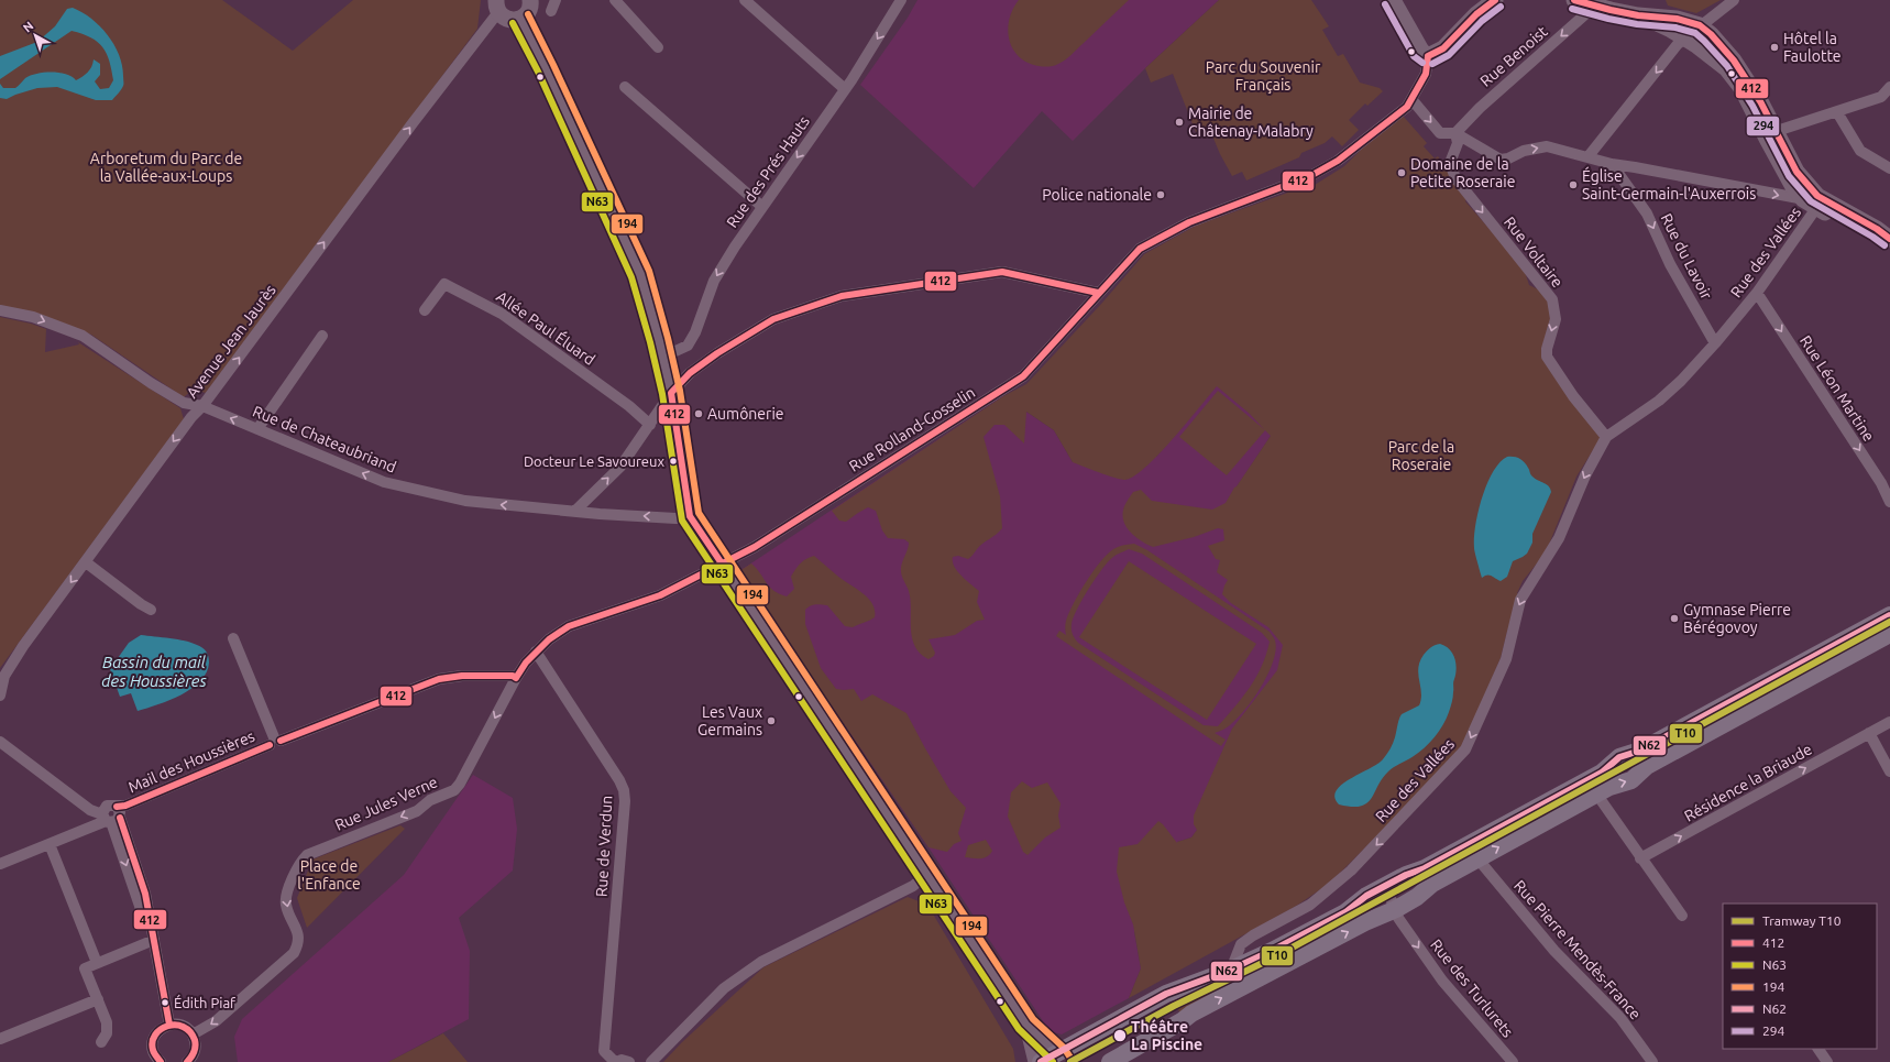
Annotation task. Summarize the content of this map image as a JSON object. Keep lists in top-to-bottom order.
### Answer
{
  "streets": {
    "street": [
      "Rue Benoist",
      "Rue des Prés Hauts",
      "Rue Voltaire",
      "Rue des Vallées",
      "Rue du Lavoir",
      "Allée Paul Éluard",
      "Avenue Jean Jaurès",
      "Rue Léon Martine",
      "Rue Rolland-Gosselin",
      "Rue de Chateaubriand",
      "Mail des Houssières",
      "Résidence la Briaude",
      "Rue Jules Verne",
      "Rue de Verdun",
      "Rue Pierre Mendès-France",
      "Rue des Turlurets"
    ]
  },
  "crossings": [
    ["Rue Benoist", "Rue Voltaire"],
    ["Rue Voltaire", "Rue des Vallées"],
    ["Rue des Vallées", "Rue du Lavoir"],
    ["Rue des Vallées", "Rue Léon Martine"],
    ["Avenue Jean Jaurès", "Rue de Chateaubriand"],
    ["Rue Rolland-Gosselin", "Rue Jules Verne"],
    ["Mail des Houssières", "Rue Jules Verne"],
    ["Rue Jules Verne", "Rue de Verdun"]
  ],
  "one_way": [
    "Rue Benoist",
    "Rue des Prés Hauts",
    "Rue Voltaire",
    "Rue des Vallées",
    "Rue du Lavoir",
    "Rue Léon Martine",
    "Résidence la Briaude",
    "Rue Jules Verne",
    "Rue des Turlurets"
  ],
  "water": ["Bassin du mail des Houssières"],
  "parks": [
    "Parc du Souvenir Français",
    "Arboretum du Parc de la Vallée-aux-Loups",
    "Parc de la Roseraie",
    "Place de l'Enfance"
  ],
  "places": [
    "Hôtel la Faulotte",
    "Mairie de Châtenay-Malabry",
    "Domaine de la Petite Roseraie",
    "Église Saint-Germain-l'Auxerrois",
    "Police nationale",
    "Aumônerie",
    "Docteur Le Savoureux",
    "Gymnase Pierre Bérégovoy",
    "Les Vaux Germains",
    "Édith Piaf",
    "Théâtre La Piscine"
  ],
  "lines": [
    "transit line 412",
    "transit line 294",
    "transit line 194",
    "transit line N63",
    "transit line N62",
    "tram line T10"
  ],
  "legend": [
    "Tramway T10",
    "412",
    "N63",
    "194",
    "N62",
    "294"
  ],
  "north": "top left"
}
